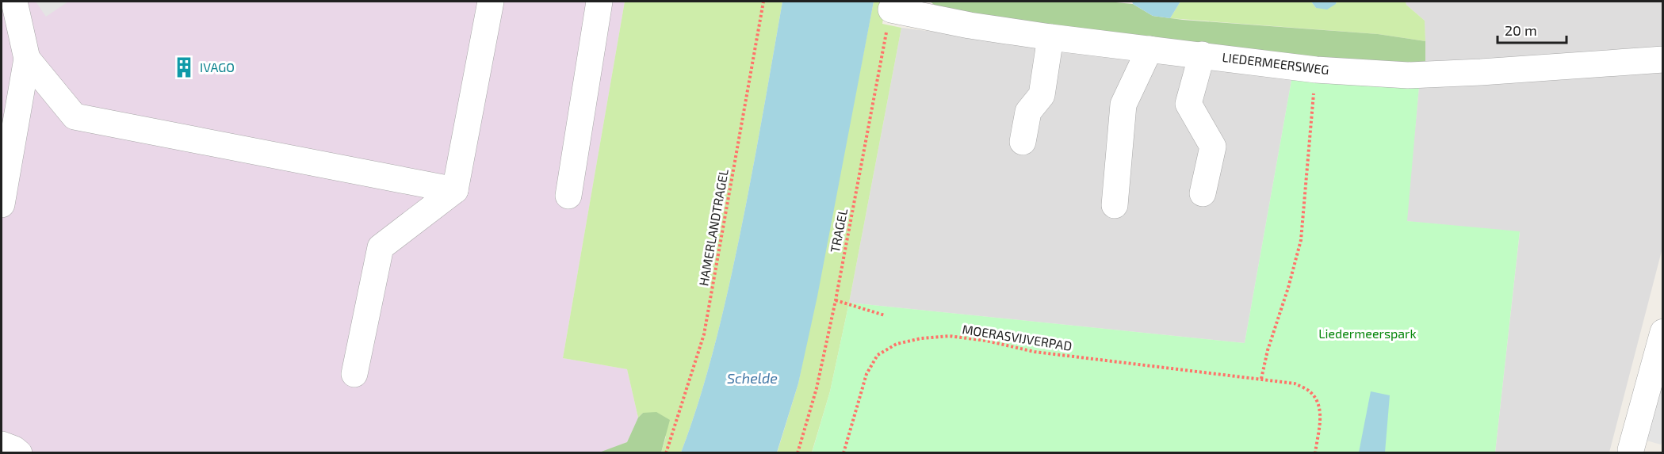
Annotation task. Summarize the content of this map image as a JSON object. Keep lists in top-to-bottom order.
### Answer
{
  "streets": {
    "street": ["LIEDERMEERSWEG"],
    "path": ["HAMERLANDTRAGEL", "TRAGEL", "MOERASVIJVERPAD"]
  },
  "crossings": [
    ["LIEDERMEERSWEG", "TRAGEL"]
  ],
  "water": ["Schelde"],
  "parks": ["Liedermeerspark"],
  "places": {
    "building": ["IVAGO"]
  },
  "scale_bar": "20 m"
}
